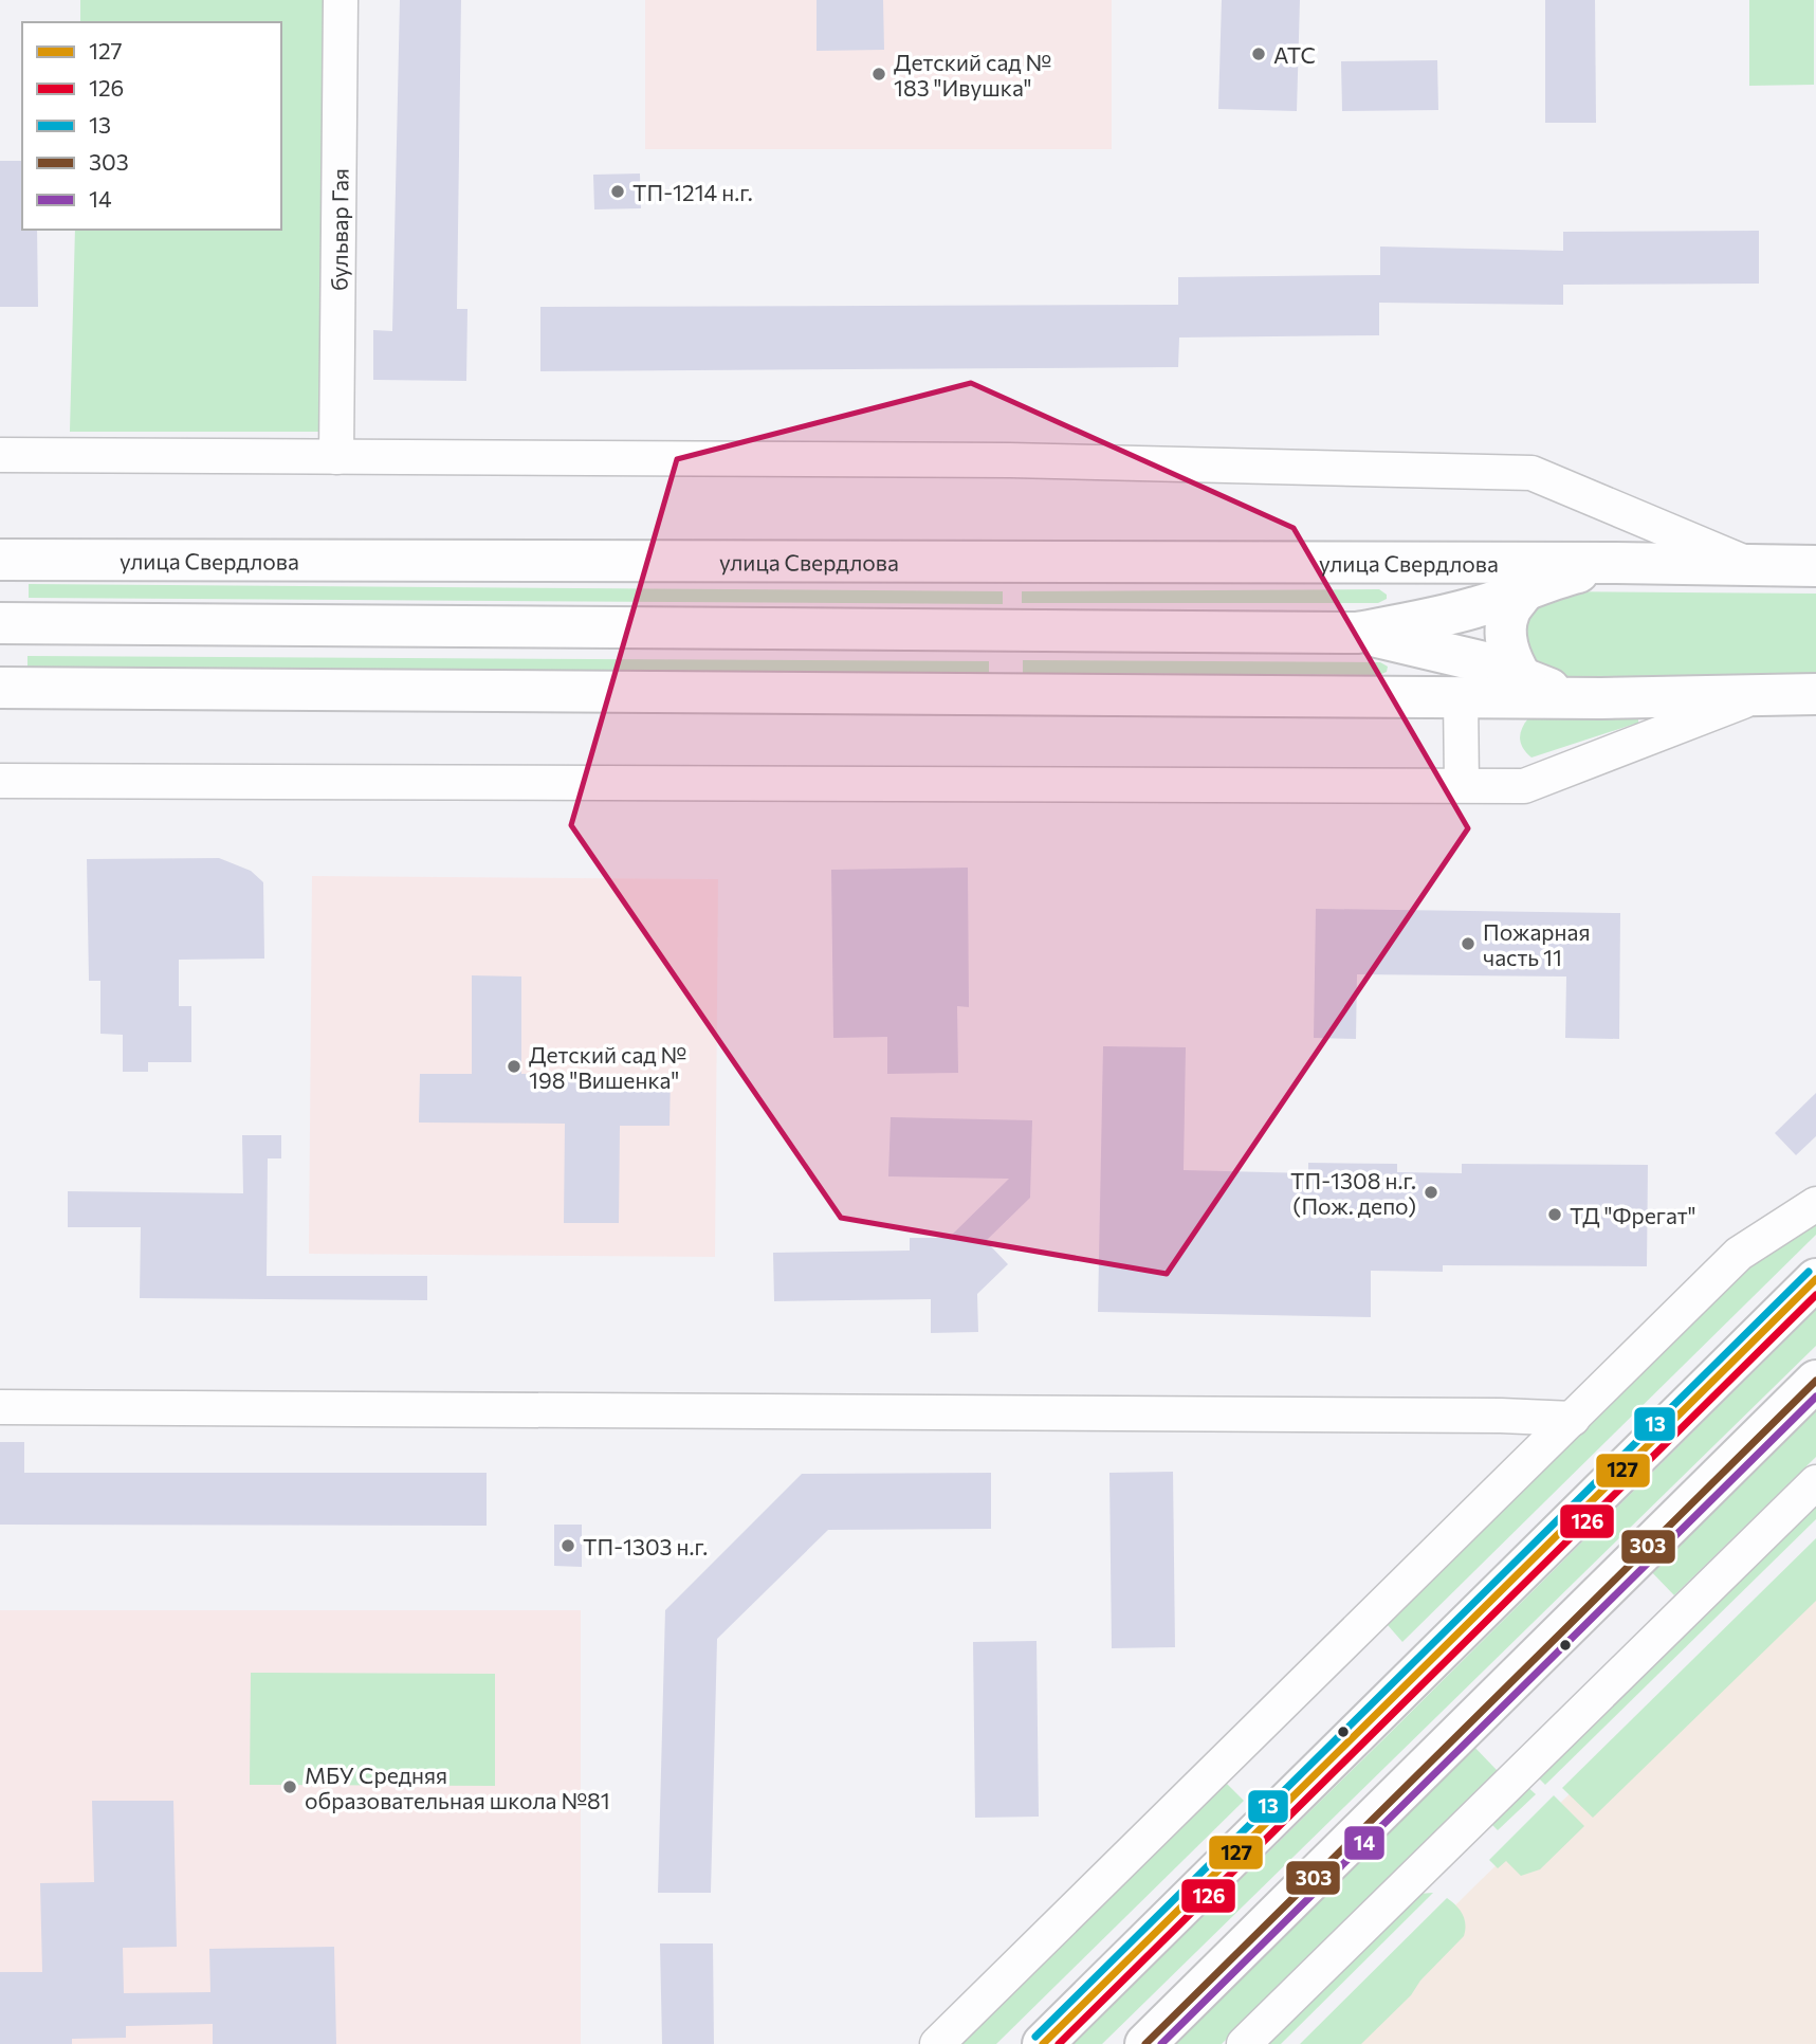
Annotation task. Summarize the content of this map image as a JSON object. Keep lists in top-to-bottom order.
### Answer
{
  "streets": {
    "main road": ["улица Свердлова"],
    "street": ["бульвар Гая"]
  },
  "places": [
    "АТС",
    "Детский сад № 183 \"Ивушка\"",
    "ТП-1214 н.г.",
    "Пожарная часть 11",
    "Детский сад № 198 \"Вишенка\"",
    "ТП-1308 н.г. (Пож. депо)",
    "ТД \"Фрегат\"",
    "ТП-1303 н.г.",
    "МБУ Средняя образовательная школа №81"
  ],
  "lines": [
    "transit line 13",
    "transit line 127",
    "transit line 126",
    "transit line 303",
    "transit line 14"
  ],
  "legend": [
    "127",
    "126",
    "13",
    "303",
    "14"
  ]
}
